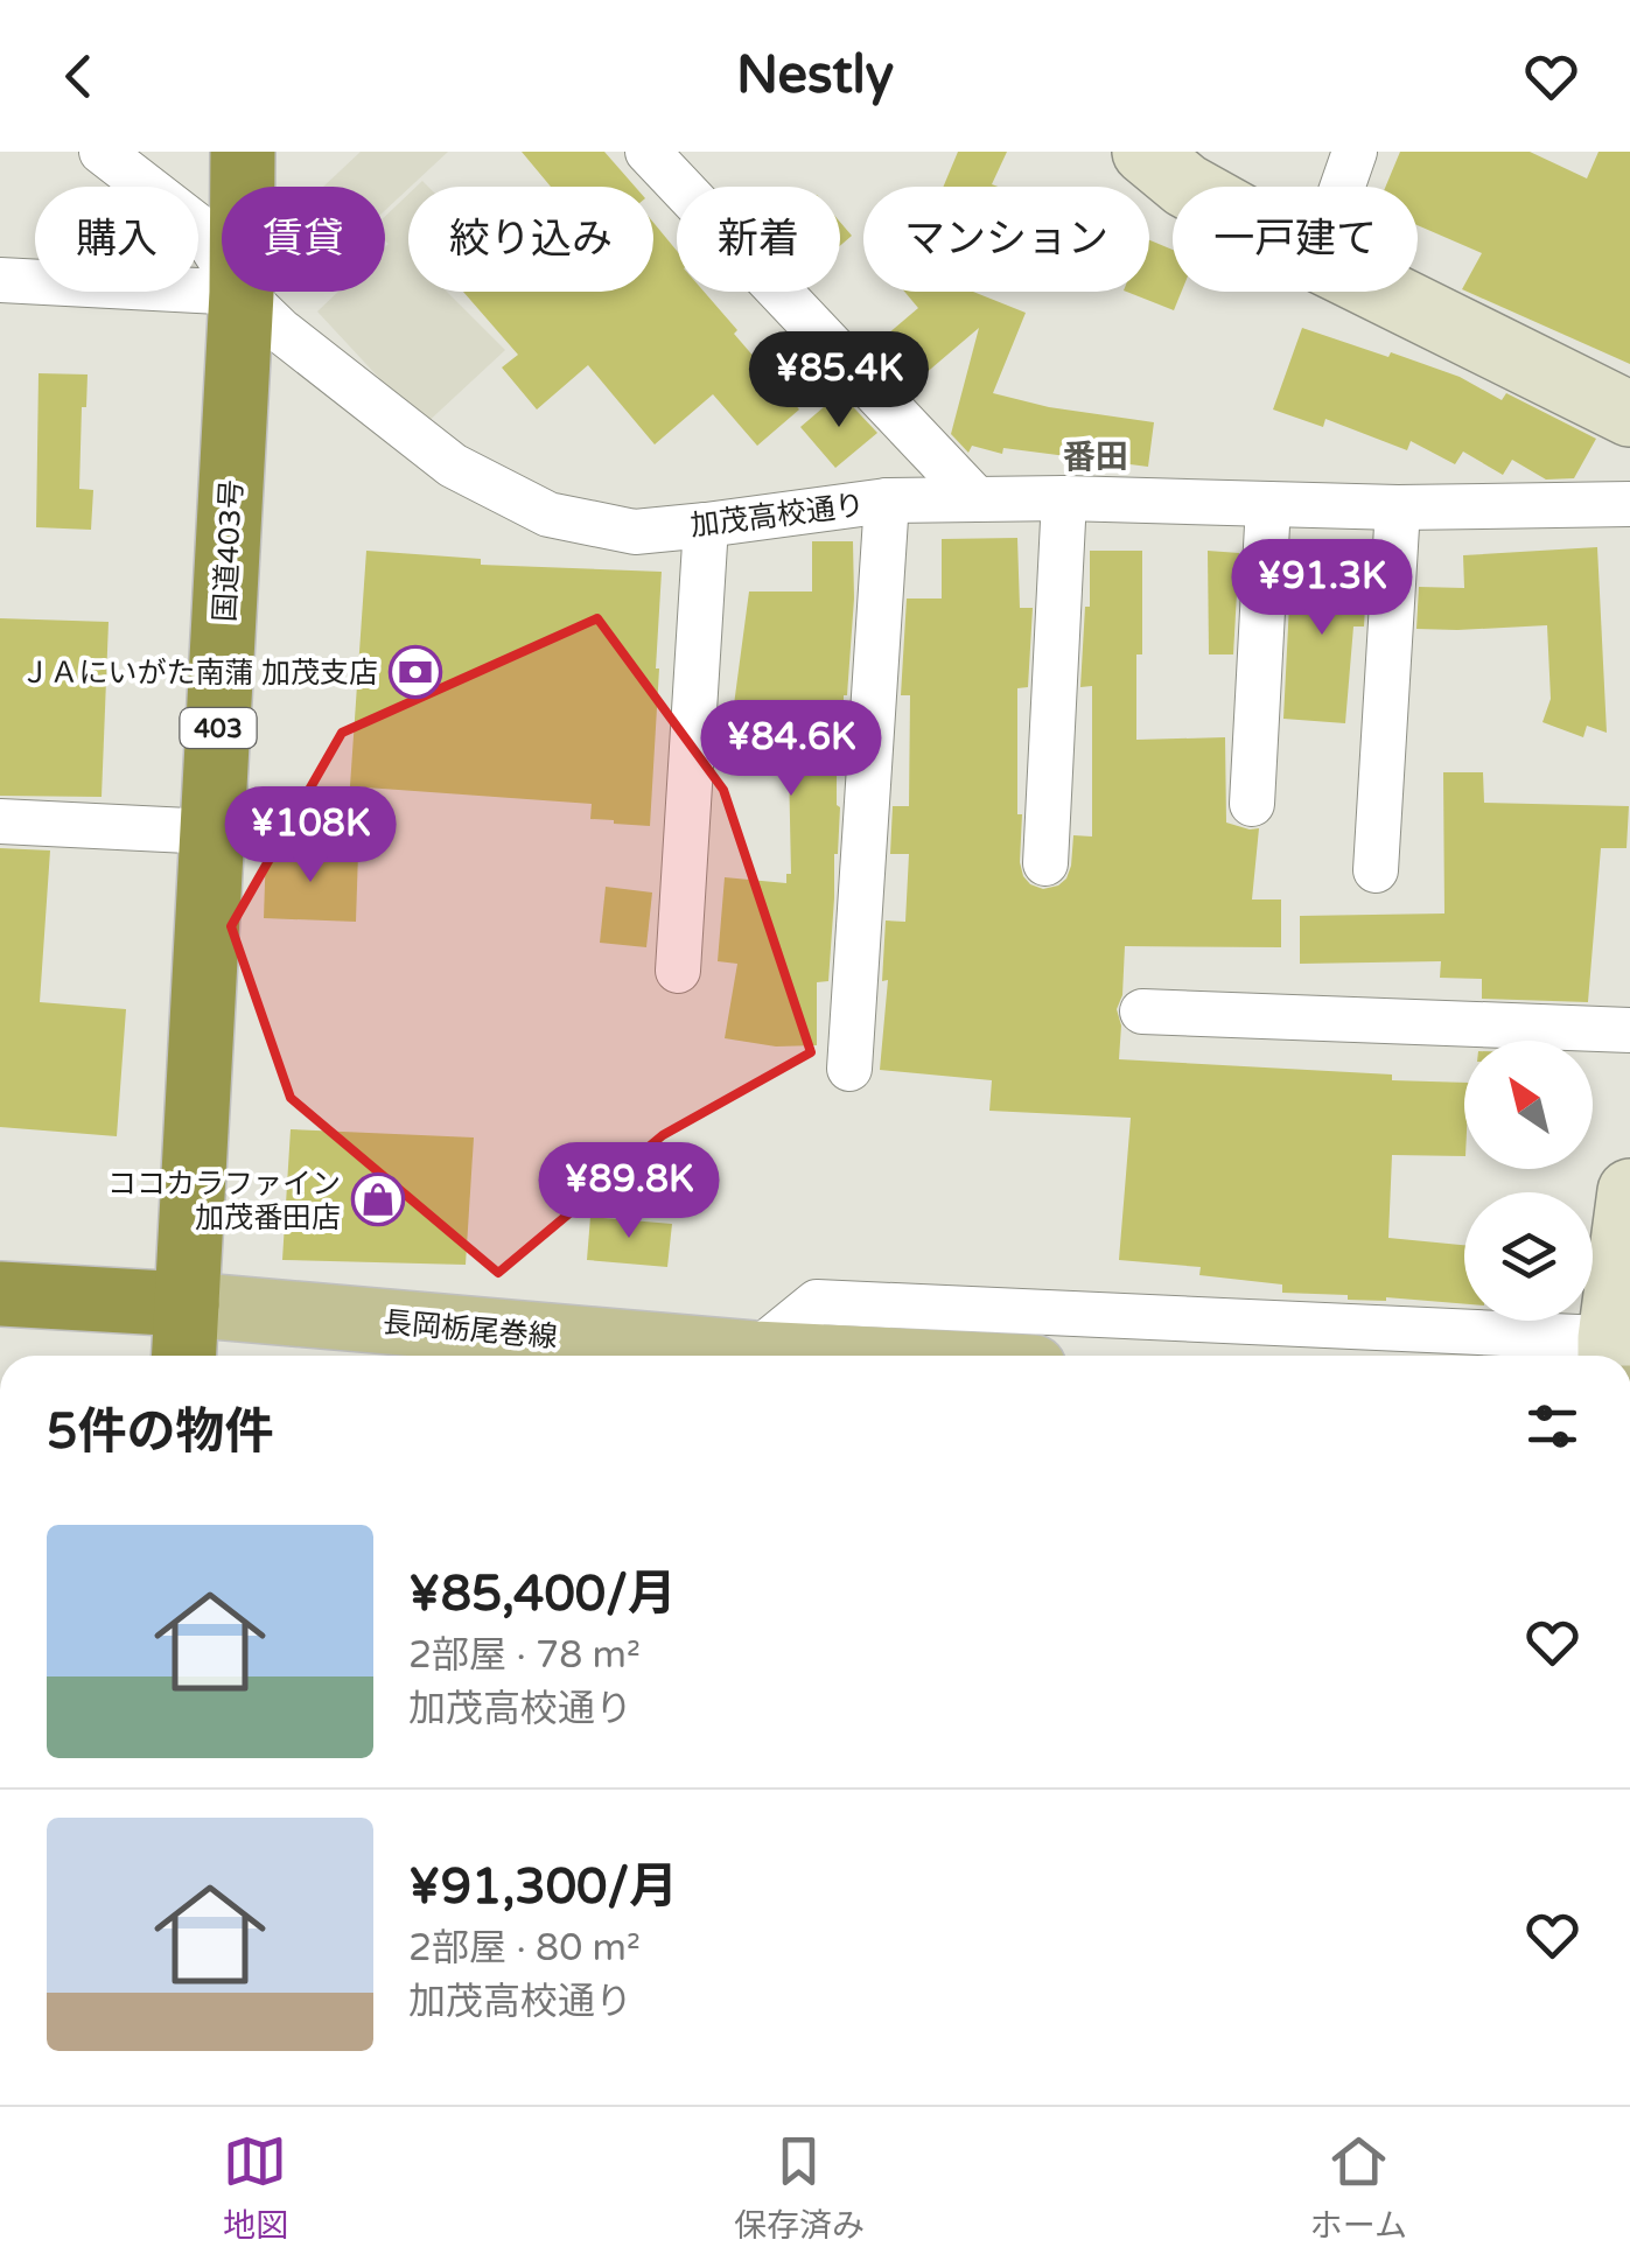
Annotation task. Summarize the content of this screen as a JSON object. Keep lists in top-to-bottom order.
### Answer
{
  "streets": {
    "highway": ["国道403号", "403"],
    "main road": ["長岡栃尾巻線"],
    "street": ["加茂高校通り"]
  },
  "crossings": [
    ["加茂高校通り", "国道403号"],
    ["国道403号", "長岡栃尾巻線"]
  ],
  "districts": ["番田"],
  "places": {
    "bank": ["ＪＡにいがた南蒲 加茂支店"],
    "shop": ["ココカラファイン 加茂番田店"]
  },
  "north": "top left",
  "page": {
    "header": "Nestly",
    "chip": [
      "購入",
      "賃貸",
      "絞り込み",
      "新着",
      "マンション",
      "一戸建て"
    ],
    "price": [
      "¥85.4K",
      "¥91.3K",
      "¥84.6K",
      "¥108K",
      "¥89.8K"
    ],
    "heading": "5件の物件",
    "list": [
      {
        "name": "¥85,400/月",
        "note": "2部屋 · 78 m² · 加茂高校通り"
      },
      {
        "name": "¥91,300/月",
        "note": "2部屋 · 80 m² · 加茂高校通り"
      }
    ],
    "tabs": ["地図", "保存済み", "ホーム"]
  }
}
